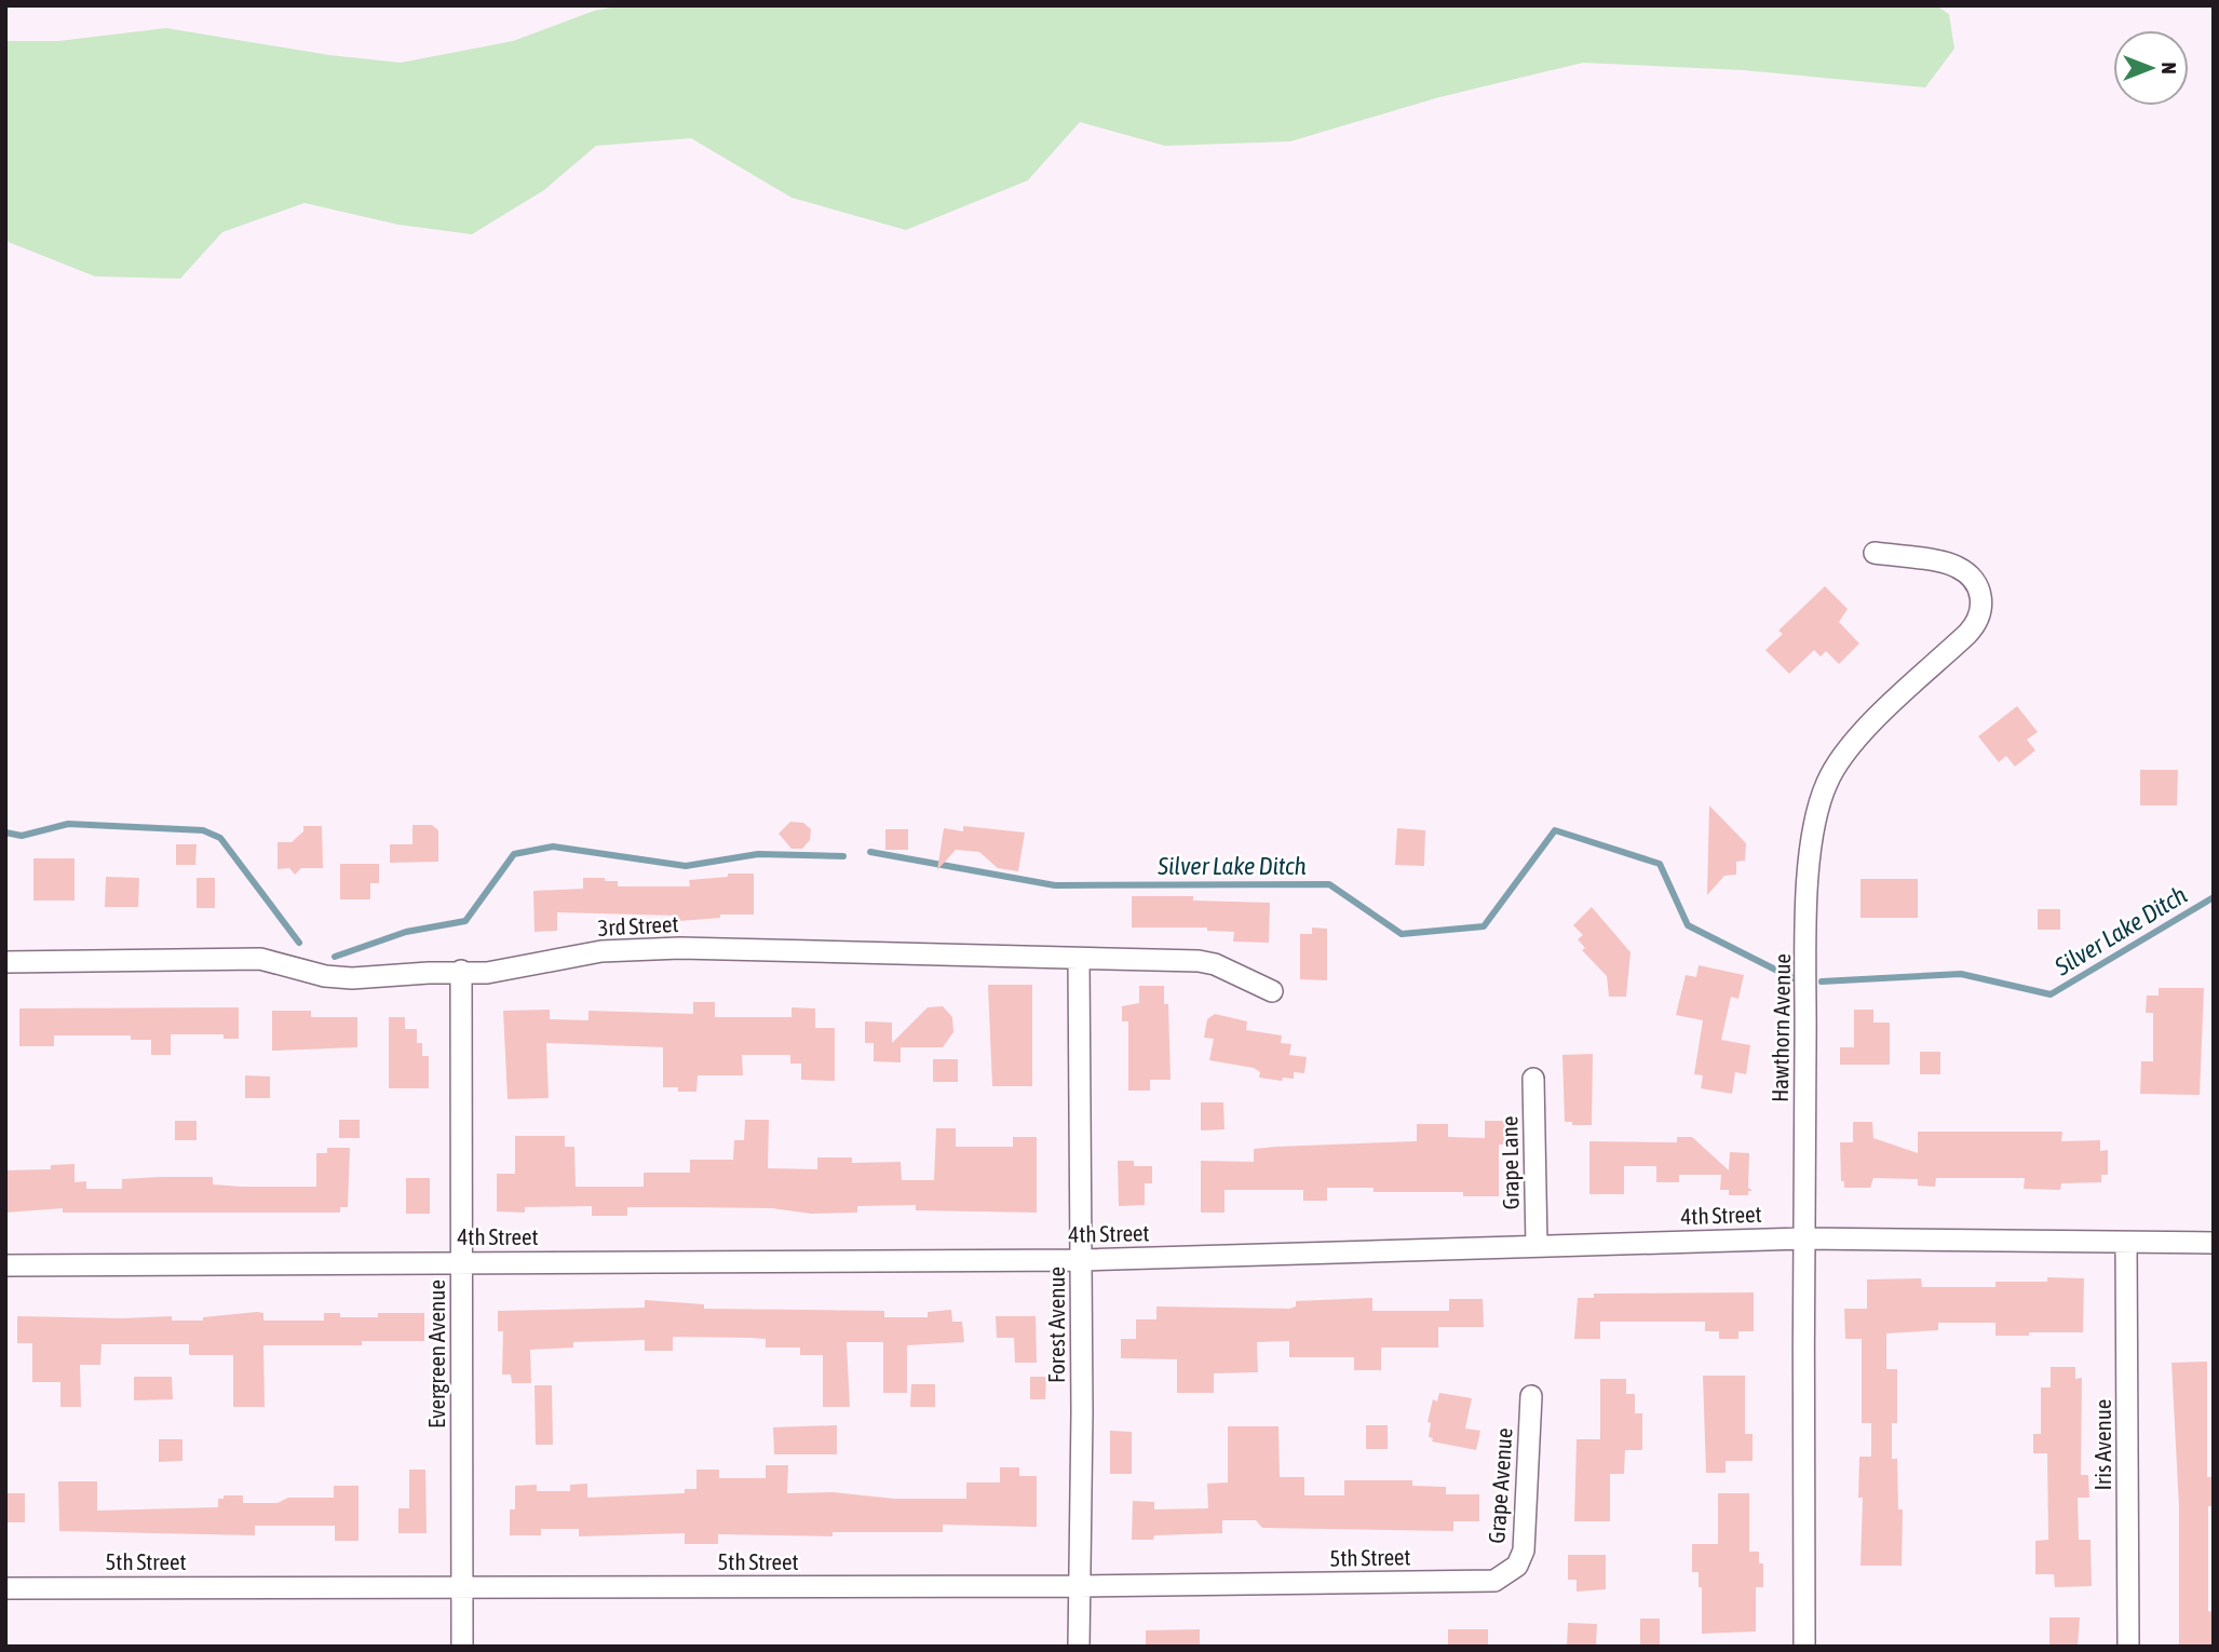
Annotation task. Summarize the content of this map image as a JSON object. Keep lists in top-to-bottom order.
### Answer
{
  "streets": {
    "street": [
      "3rd Street",
      "Hawthorn Avenue",
      "Grape Lane",
      "4th Street",
      "Forest Avenue",
      "Evergreen Avenue",
      "Iris Avenue",
      "Grape Avenue",
      "5th Street"
    ]
  },
  "crossings": [
    ["3rd Street", "Forest Avenue"],
    ["3rd Street", "Evergreen Avenue"],
    ["Hawthorn Avenue", "4th Street"],
    ["Grape Lane", "4th Street"],
    ["4th Street", "Forest Avenue"],
    ["4th Street", "Evergreen Avenue"],
    ["4th Street", "Iris Avenue"],
    ["Forest Avenue", "5th Street"],
    ["Evergreen Avenue", "5th Street"],
    ["Grape Avenue", "5th Street"]
  ],
  "water": ["Silver Lake Ditch"],
  "north": "right"
}
